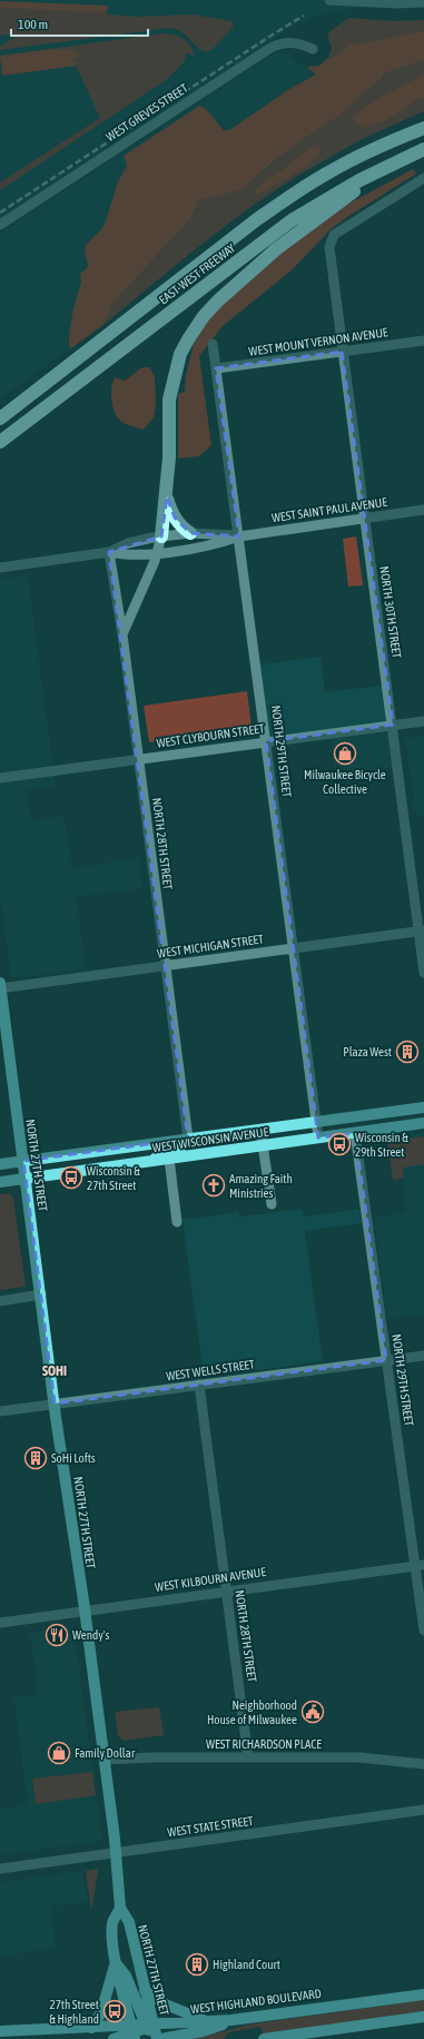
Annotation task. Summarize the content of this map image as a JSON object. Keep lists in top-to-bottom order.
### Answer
{
  "streets": {
    "highway": ["EAST-WEST FREEWAY"],
    "main road": ["WEST WISCONSIN AVENUE", "NORTH 27TH STREET", "WEST HIGHLAND BOULEVARD"],
    "street": [
      "WEST GREVES STREET",
      "WEST MOUNT VERNON AVENUE",
      "WEST SAINT PAUL AVENUE",
      "NORTH 30TH STREET",
      "WEST CLYBOURN STREET",
      "NORTH 29TH STREET",
      "NORTH 28TH STREET",
      "WEST MICHIGAN STREET",
      "WEST WELLS STREET",
      "WEST KILBOURN AVENUE",
      "WEST RICHARDSON PLACE",
      "WEST STATE STREET"
    ]
  },
  "crossings": [
    ["WEST MOUNT VERNON AVENUE", "NORTH 30TH STREET"],
    ["WEST MOUNT VERNON AVENUE", "NORTH 29TH STREET"],
    ["WEST SAINT PAUL AVENUE", "NORTH 30TH STREET"],
    ["WEST SAINT PAUL AVENUE", "NORTH 29TH STREET"],
    ["WEST SAINT PAUL AVENUE", "NORTH 28TH STREET"],
    ["NORTH 30TH STREET", "WEST CLYBOURN STREET"],
    ["NORTH 30TH STREET", "WEST MICHIGAN STREET"],
    ["WEST CLYBOURN STREET", "NORTH 29TH STREET"],
    ["WEST CLYBOURN STREET", "NORTH 28TH STREET"],
    ["NORTH 29TH STREET", "WEST MICHIGAN STREET"],
    ["NORTH 29TH STREET", "WEST WISCONSIN AVENUE"],
    ["NORTH 29TH STREET", "WEST WELLS STREET"],
    ["NORTH 29TH STREET", "WEST KILBOURN AVENUE"],
    ["NORTH 28TH STREET", "WEST MICHIGAN STREET"],
    ["NORTH 28TH STREET", "WEST WISCONSIN AVENUE"],
    ["NORTH 28TH STREET", "WEST WELLS STREET"],
    ["NORTH 28TH STREET", "WEST KILBOURN AVENUE"],
    ["NORTH 28TH STREET", "WEST RICHARDSON PLACE"],
    ["WEST MICHIGAN STREET", "NORTH 27TH STREET"],
    ["WEST WISCONSIN AVENUE", "NORTH 27TH STREET"],
    ["NORTH 27TH STREET", "WEST WELLS STREET"],
    ["NORTH 27TH STREET", "WEST KILBOURN AVENUE"],
    ["NORTH 27TH STREET", "WEST RICHARDSON PLACE"],
    ["NORTH 27TH STREET", "WEST STATE STREET"],
    ["NORTH 27TH STREET", "WEST HIGHLAND BOULEVARD"]
  ],
  "districts": ["SOHI"],
  "places": {
    "shop": ["Milwaukee Bicycle Collective", "Family Dollar"],
    "building": ["Plaza West", "SoHi Lofts", "Highland Court"],
    "bus stop": ["Wisconsin & 29th Street", "Wisconsin & 27th Street", "27th Street & Highland"],
    "church": ["Amazing Faith Ministries"],
    "restaurant": ["Wendy's"],
    "public building": ["Neighborhood House of Milwaukee"]
  },
  "scale_bar": "100 m"
}
